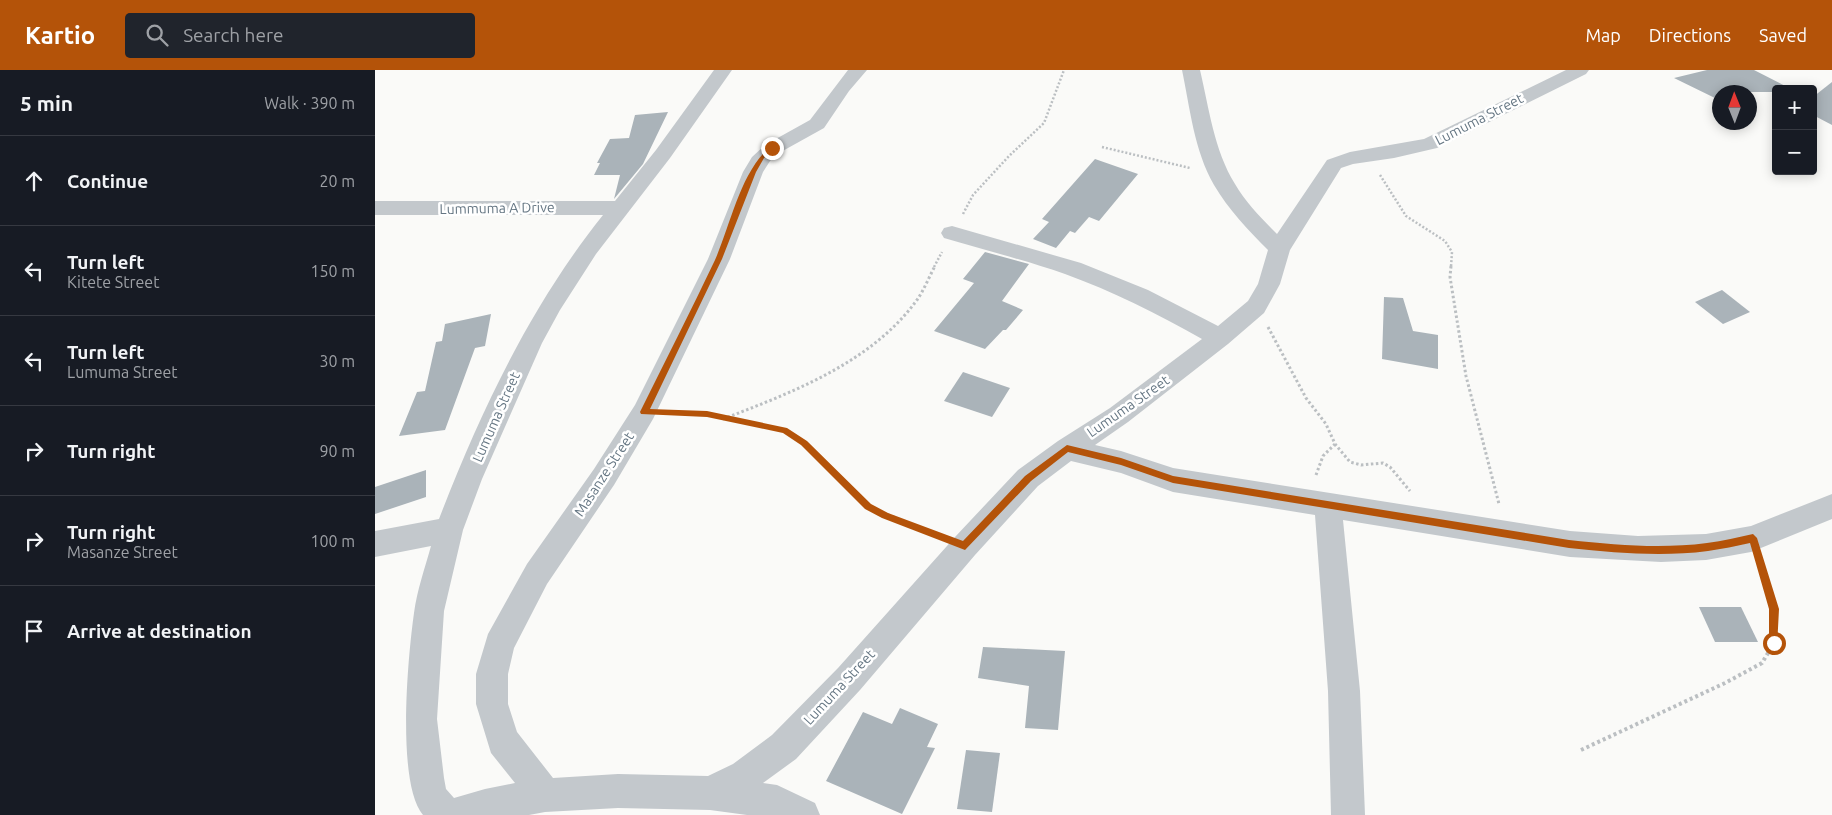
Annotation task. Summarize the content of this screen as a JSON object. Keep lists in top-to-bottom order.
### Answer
{
  "streets": {
    "street": ["Lumuma Street", "Lummuma A Drive", "Masanze Street"]
  },
  "crossings": [
    ["Lumuma Street", "Lummuma A Drive"],
    ["Lumuma Street", "Masanze Street"]
  ],
  "north": "top",
  "page": {
    "header": "Kartio",
    "search": "Search here",
    "nav": ["Map", "Directions", "Saved"],
    "heading": ["5 min", "Walk · 390 m"],
    "map_buttons": ["+", "−"],
    "list": [
      ["Continue", "20 m"],
      ["Turn left", "Kitete Street", "150 m"],
      ["Turn left", "Lumuma Street", "30 m"],
      ["Turn right", "90 m"],
      ["Turn right", "Masanze Street", "100 m"],
      "Arrive at destination"
    ]
  }
}
